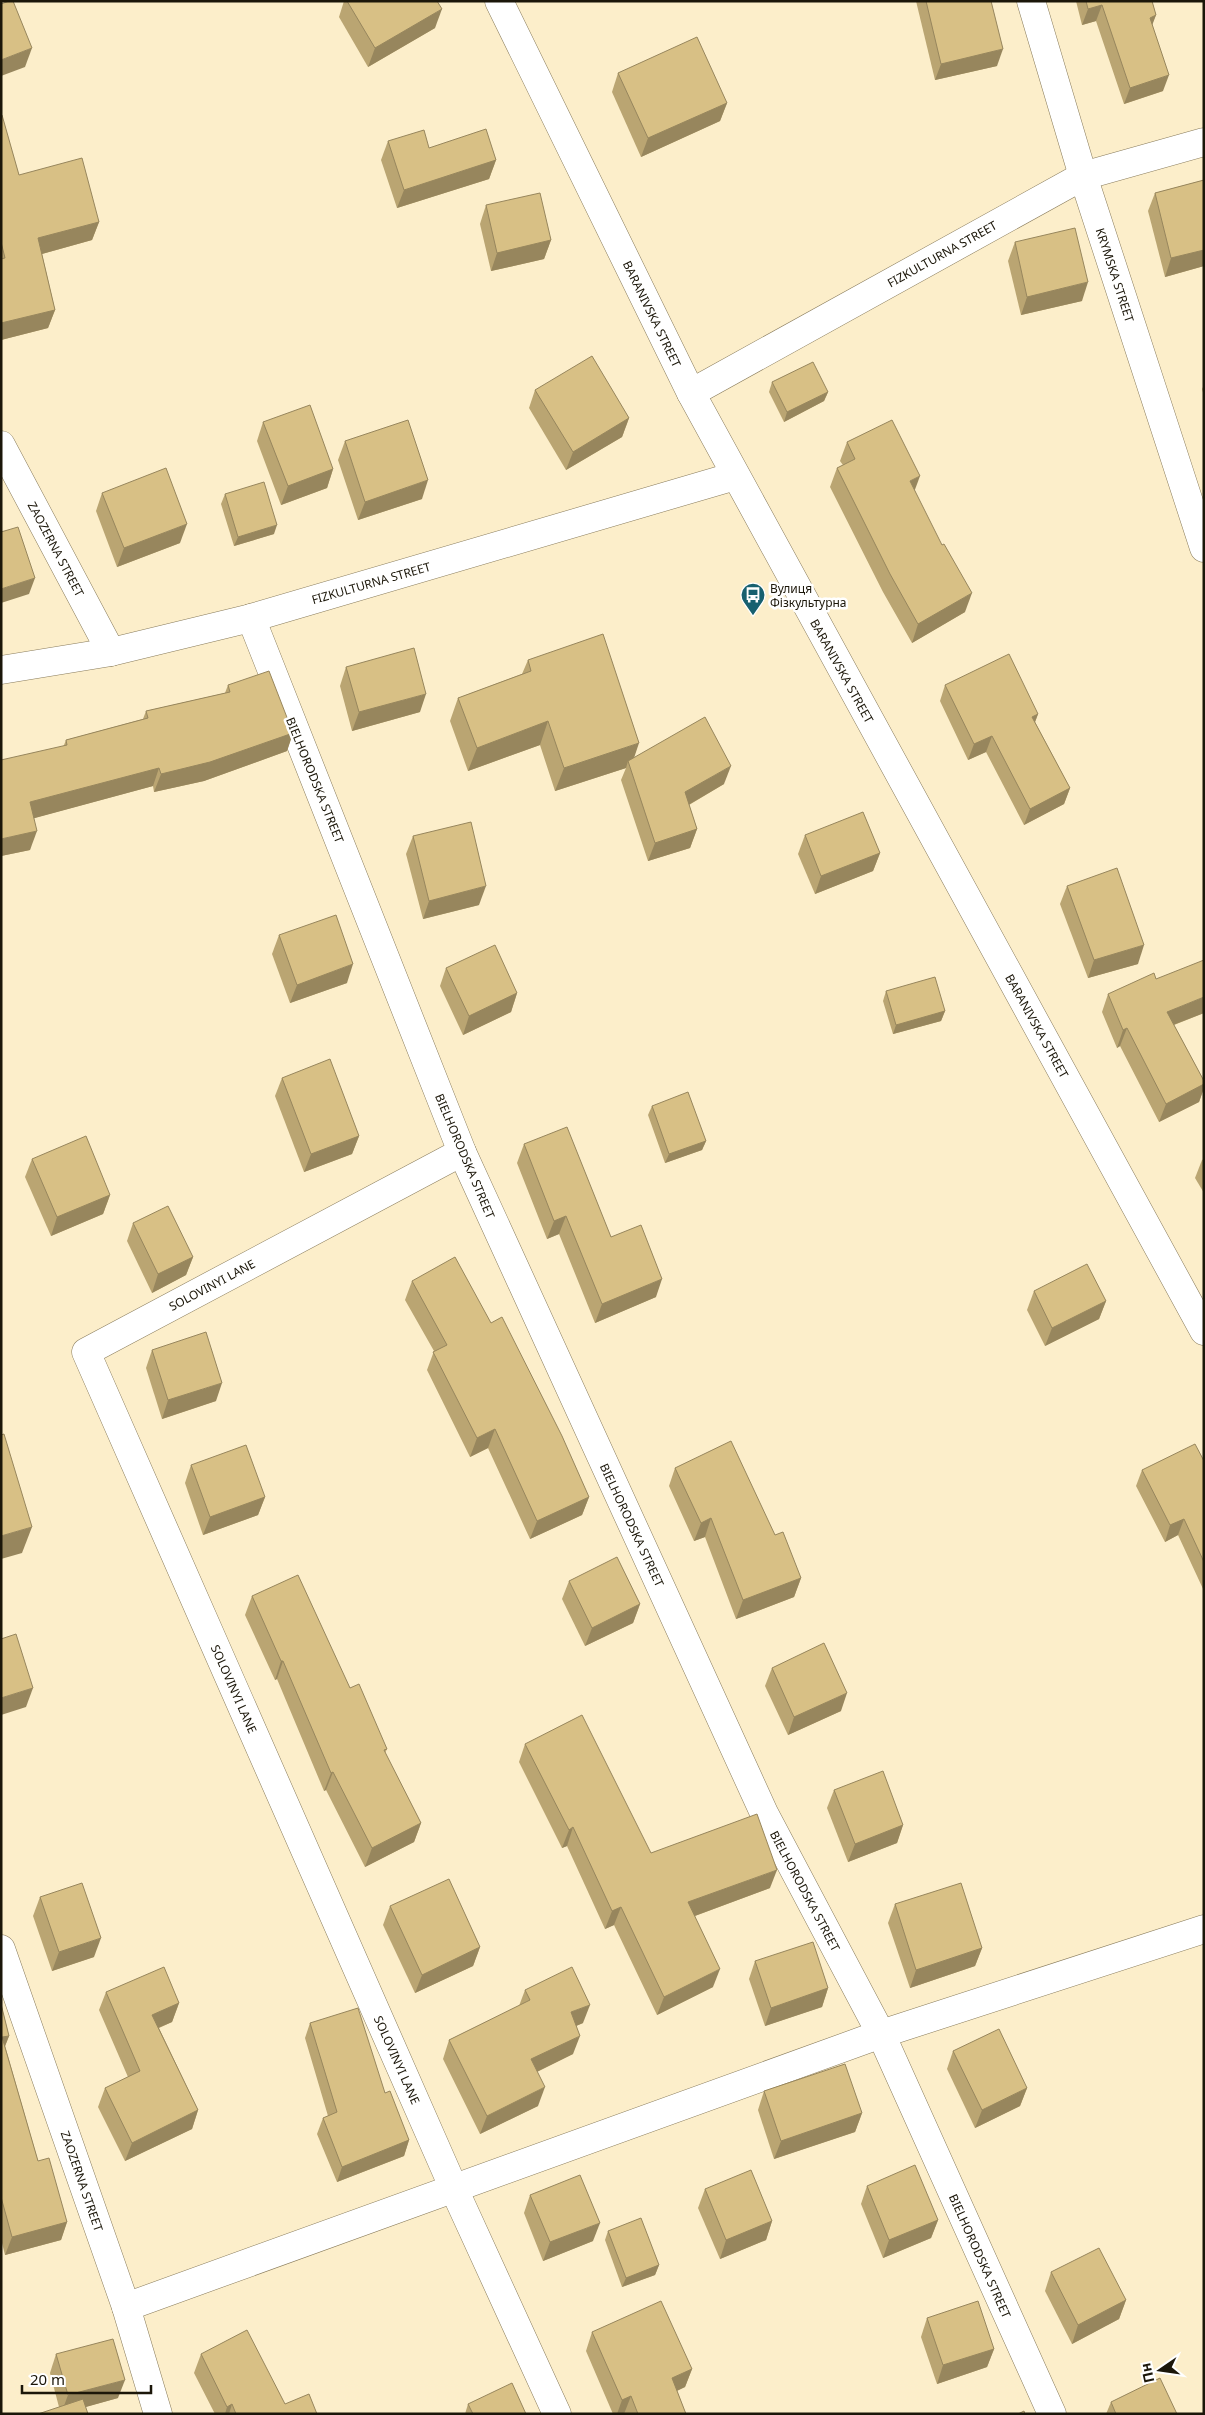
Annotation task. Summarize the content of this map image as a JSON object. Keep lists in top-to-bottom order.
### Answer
{
  "streets": {
    "street": [
      "FIZKULTURNA STREET",
      "KRYMSKA STREET",
      "BARANIVSKA STREET",
      "ZAOZERNA STREET",
      "BIELHORODSKA STREET",
      "SOLOVINYI LANE"
    ]
  },
  "crossings": [
    ["FIZKULTURNA STREET", "KRYMSKA STREET"],
    ["FIZKULTURNA STREET", "BARANIVSKA STREET"],
    ["FIZKULTURNA STREET", "ZAOZERNA STREET"],
    ["FIZKULTURNA STREET", "BIELHORODSKA STREET"],
    ["BIELHORODSKA STREET", "SOLOVINYI LANE"]
  ],
  "places": {
    "bus stop": ["Вулиця Фізкультурна"]
  },
  "scale_bar": "20 m",
  "north": "left"
}
